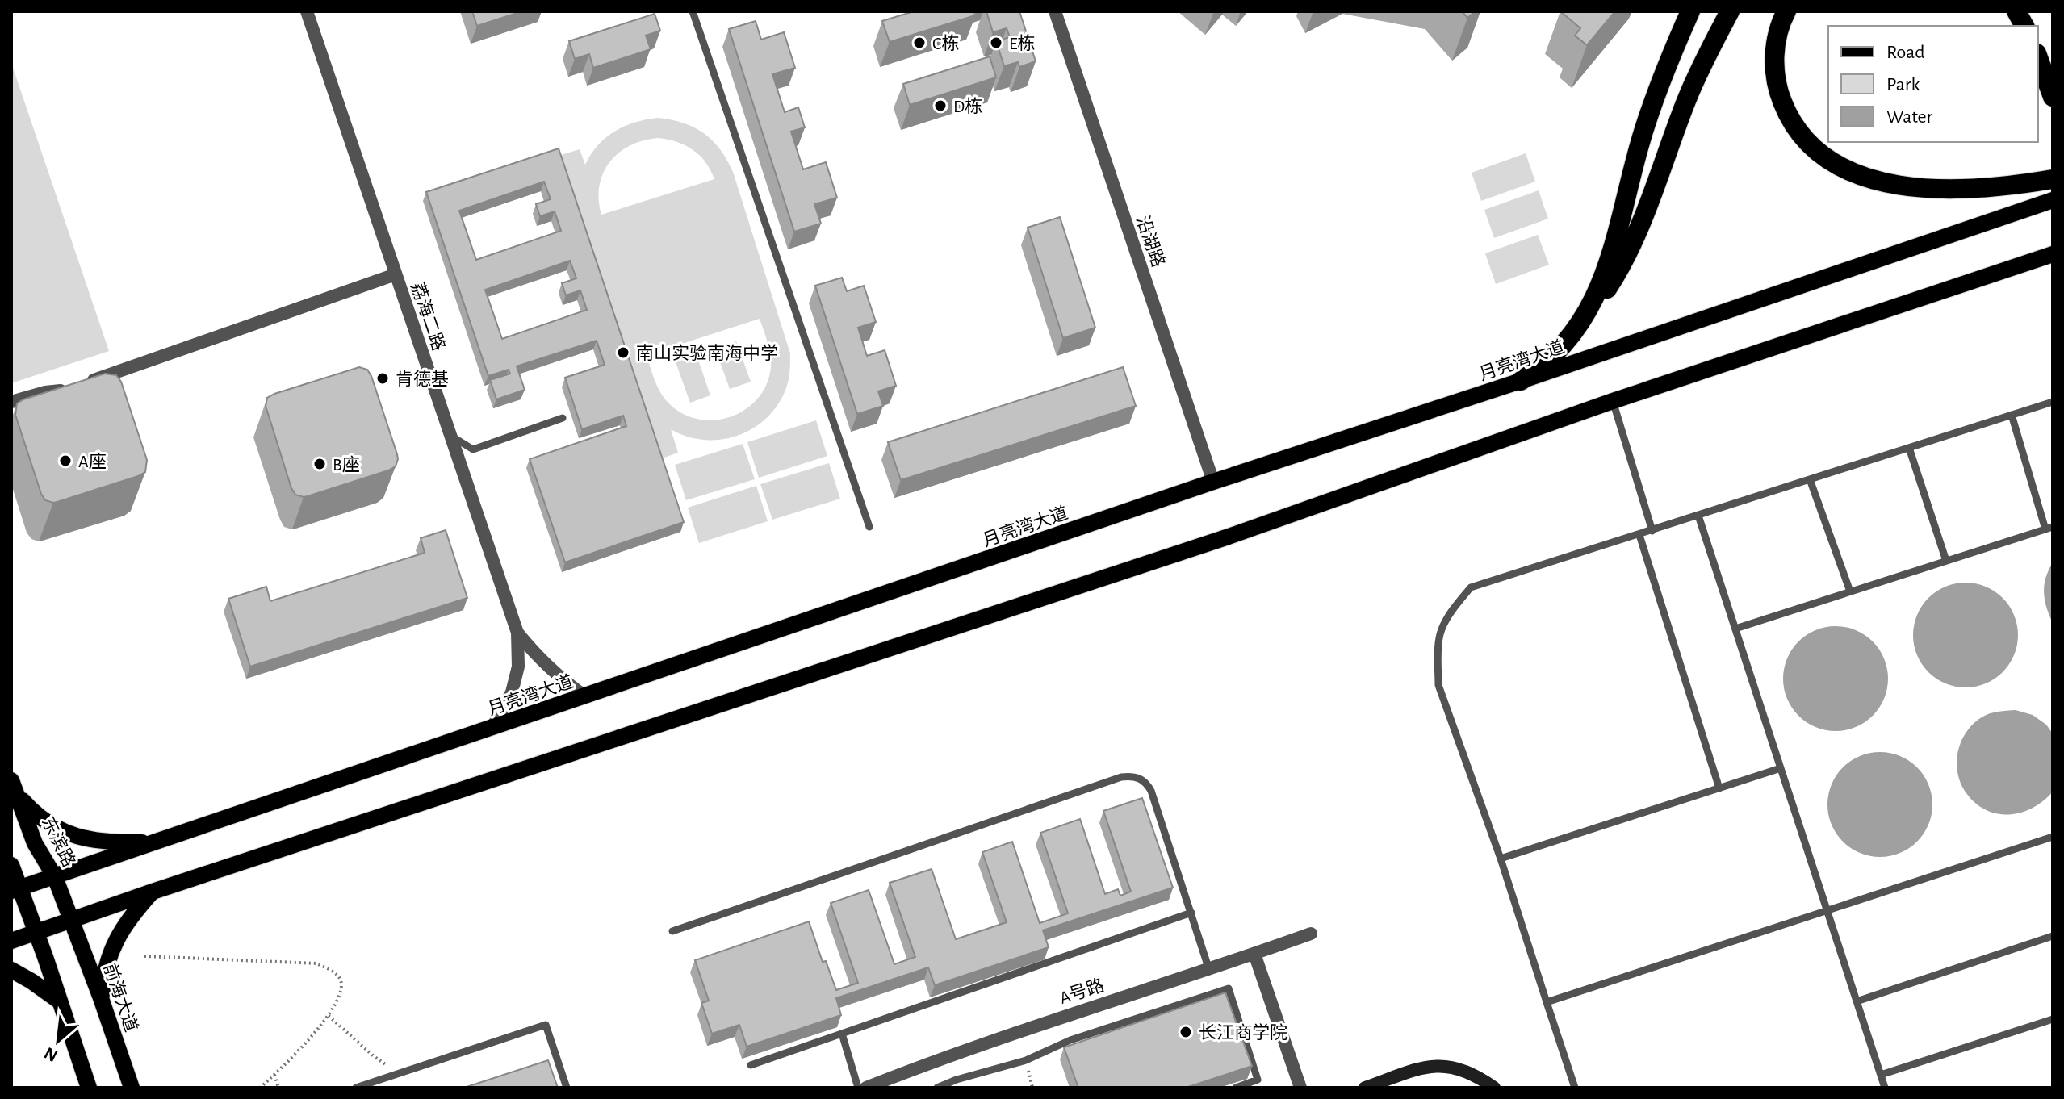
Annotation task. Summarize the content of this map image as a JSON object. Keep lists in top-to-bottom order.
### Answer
{
  "streets": {
    "main road": ["月亮湾大道", "东滨路", "前海大道"],
    "street": ["沿湖路", "荔海二路", "A号路"]
  },
  "crossings": [
    ["沿湖路", "月亮湾大道"],
    ["荔海二路", "月亮湾大道"],
    ["月亮湾大道", "东滨路"],
    ["东滨路", "前海大道"]
  ],
  "places": [
    "C栋",
    "E栋",
    "D栋",
    "南山实验南海中学",
    "肯德基",
    "A座",
    "B座",
    "长江商学院"
  ],
  "legend": ["Road", "Park", "Water"],
  "north": "bottom left"
}
